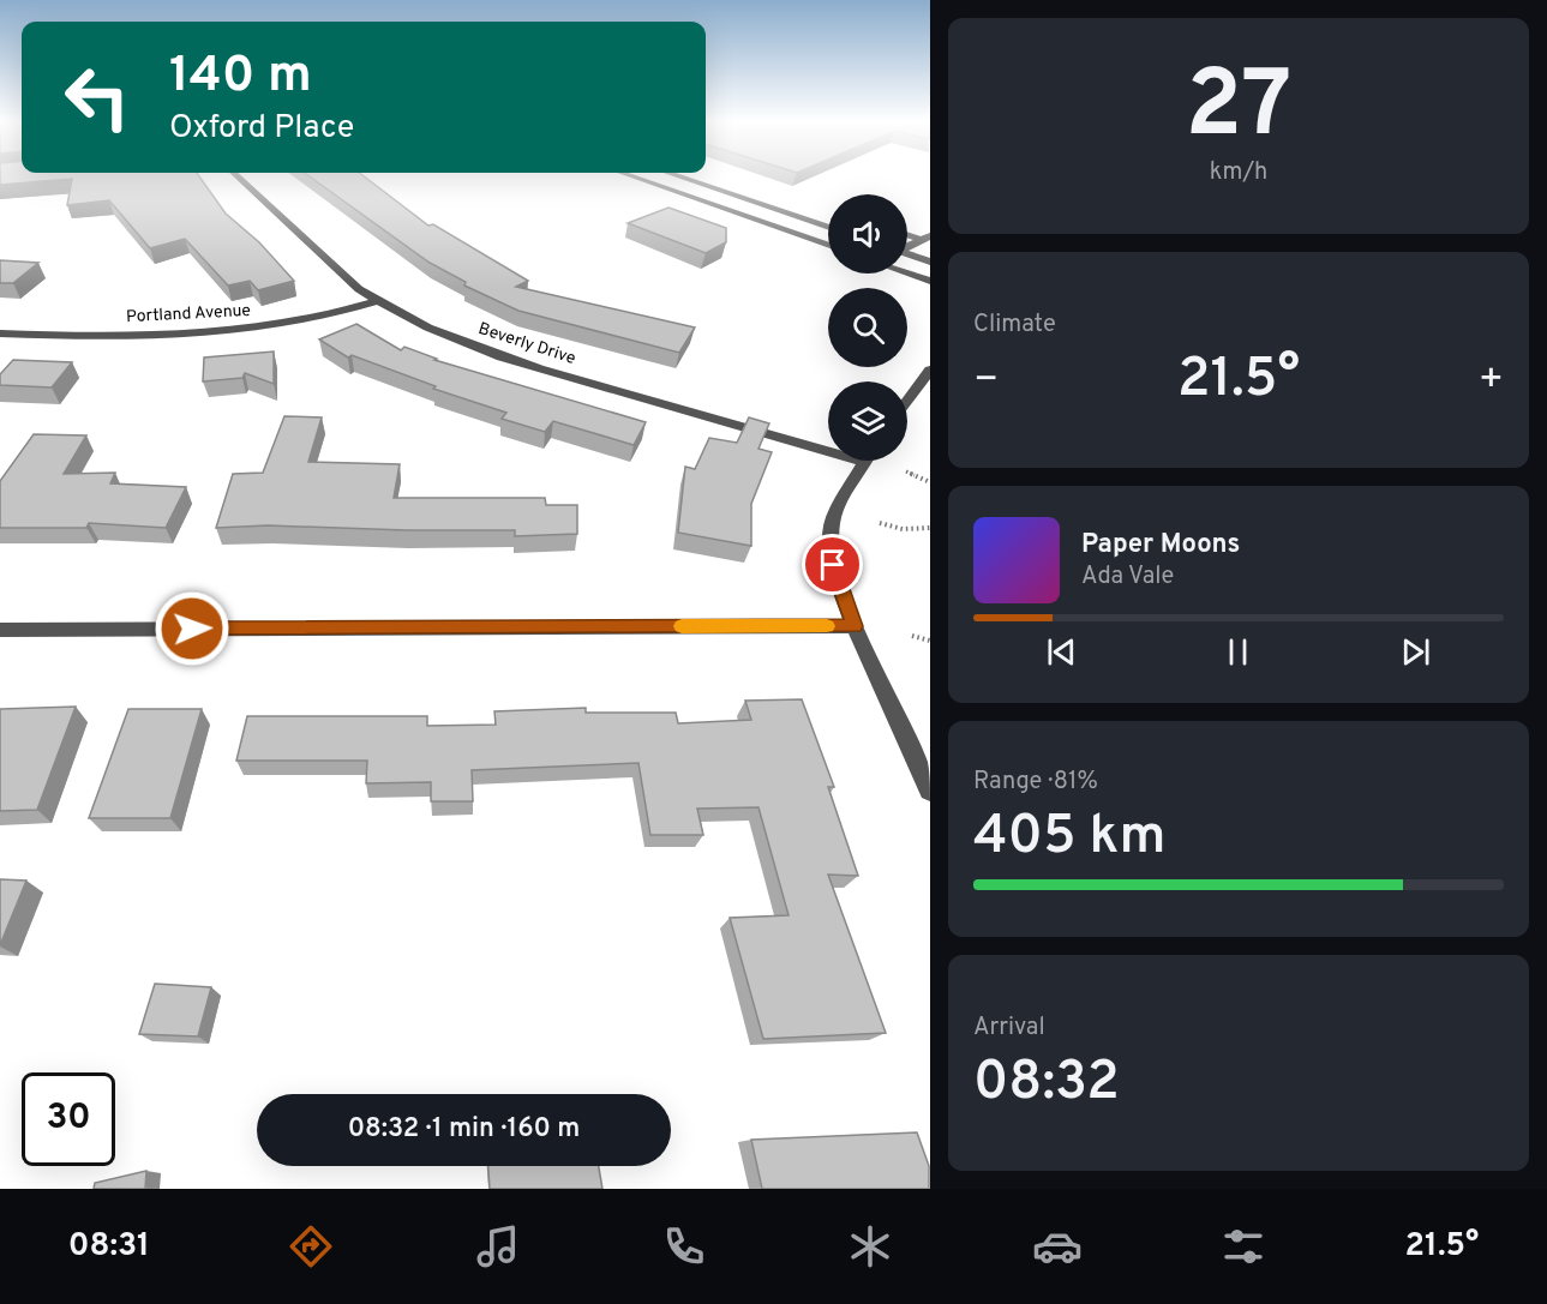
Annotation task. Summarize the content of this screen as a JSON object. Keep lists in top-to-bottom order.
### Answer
{
  "streets": {
    "street": ["Portland Avenue", "Beverly Drive"]
  },
  "crossings": [
    ["Portland Avenue", "Beverly Drive"]
  ],
  "page": {
    "tile": [
      ["27", "km/h"],
      "Climate",
      ["Range · 81%", "405 km"],
      ["Arrival", "08:32"]
    ],
    "turn": ["140 m", "Oxford Place"],
    "heat": ["−", "21.5°", "+"],
    "song": ["Paper Moons", "Ada Vale"],
    "limit": "30",
    "trip": "08:32 · 1 min · 160 m",
    "tabs": ["08:31", "21.5°"]
  }
}
